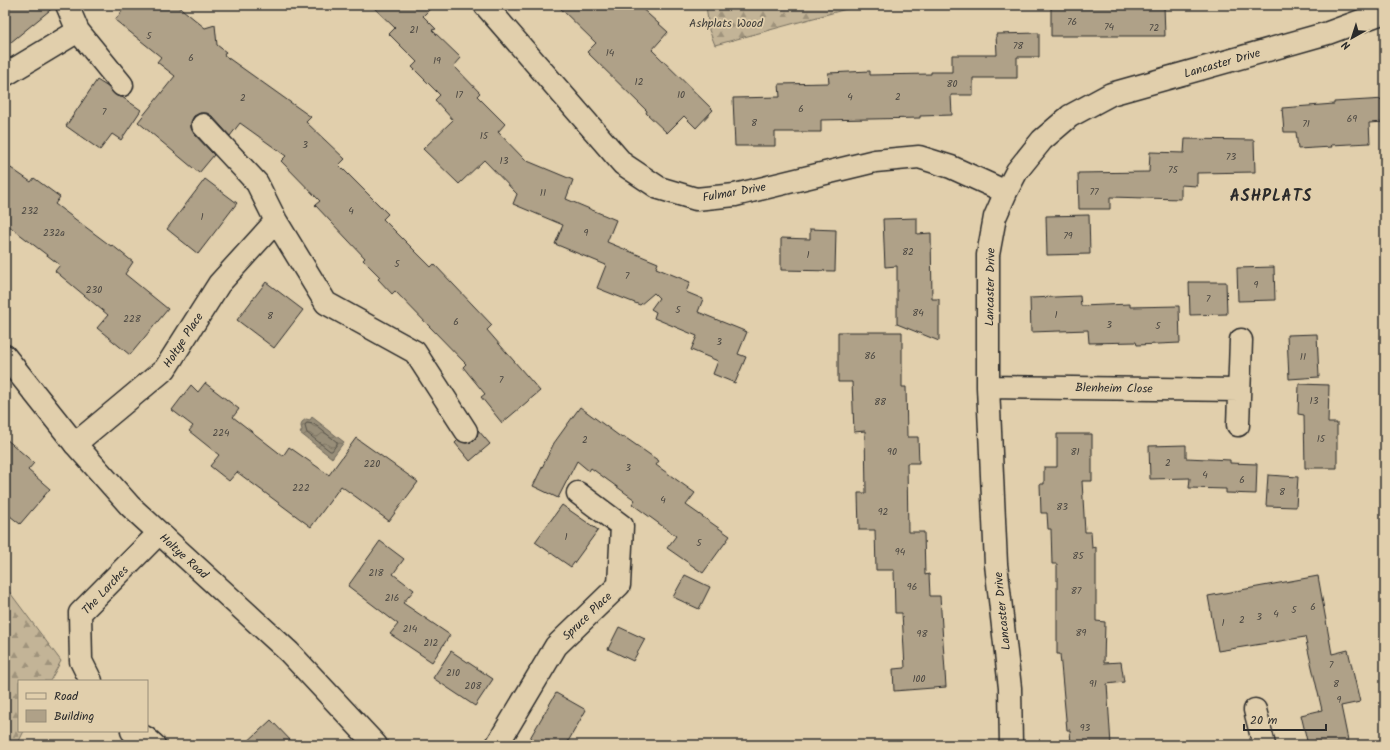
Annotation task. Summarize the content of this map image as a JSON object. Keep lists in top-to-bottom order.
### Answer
{
  "streets": {
    "street": [
      "Lancaster Drive",
      "Fulmar Drive",
      "Holtye Place",
      "Blenheim Close",
      "Holtye Road",
      "The Larches",
      "Spruce Place"
    ]
  },
  "crossings": [
    ["Lancaster Drive", "Fulmar Drive"],
    ["Lancaster Drive", "Blenheim Close"],
    ["Holtye Place", "Holtye Road"],
    ["Holtye Road", "The Larches"]
  ],
  "districts": ["ASHPLATS"],
  "parks": ["Ashplats Wood"],
  "house_numbers": [
    "76",
    "74",
    "72",
    "21",
    "5",
    "78",
    "14",
    "6",
    "19",
    "12",
    "80",
    "17",
    "10",
    "4",
    "2",
    "2",
    "6",
    "7",
    "69",
    "8",
    "71",
    "15",
    "3",
    "73",
    "13",
    "75",
    "77",
    "11",
    "232",
    "4",
    "1",
    "232a",
    "9",
    "79",
    "82",
    "1",
    "5",
    "7",
    "9",
    "230",
    "7",
    "5",
    "84",
    "1",
    "8",
    "228",
    "6",
    "3",
    "5",
    "3",
    "86",
    "11",
    "7",
    "13",
    "88",
    "224",
    "15",
    "2",
    "90",
    "81",
    "2",
    "220",
    "3",
    "4",
    "6",
    "222",
    "8",
    "4",
    "83",
    "92",
    "1",
    "5",
    "94",
    "85",
    "218",
    "96",
    "87",
    "216",
    "6",
    "5",
    "4",
    "3",
    "2",
    "1",
    "214",
    "89",
    "98",
    "212",
    "7",
    "210",
    "100",
    "91",
    "8",
    "208",
    "9",
    "93"
  ],
  "legend": ["Road", "Building"],
  "scale_bar": "20 m",
  "north": "bottom left"
}
